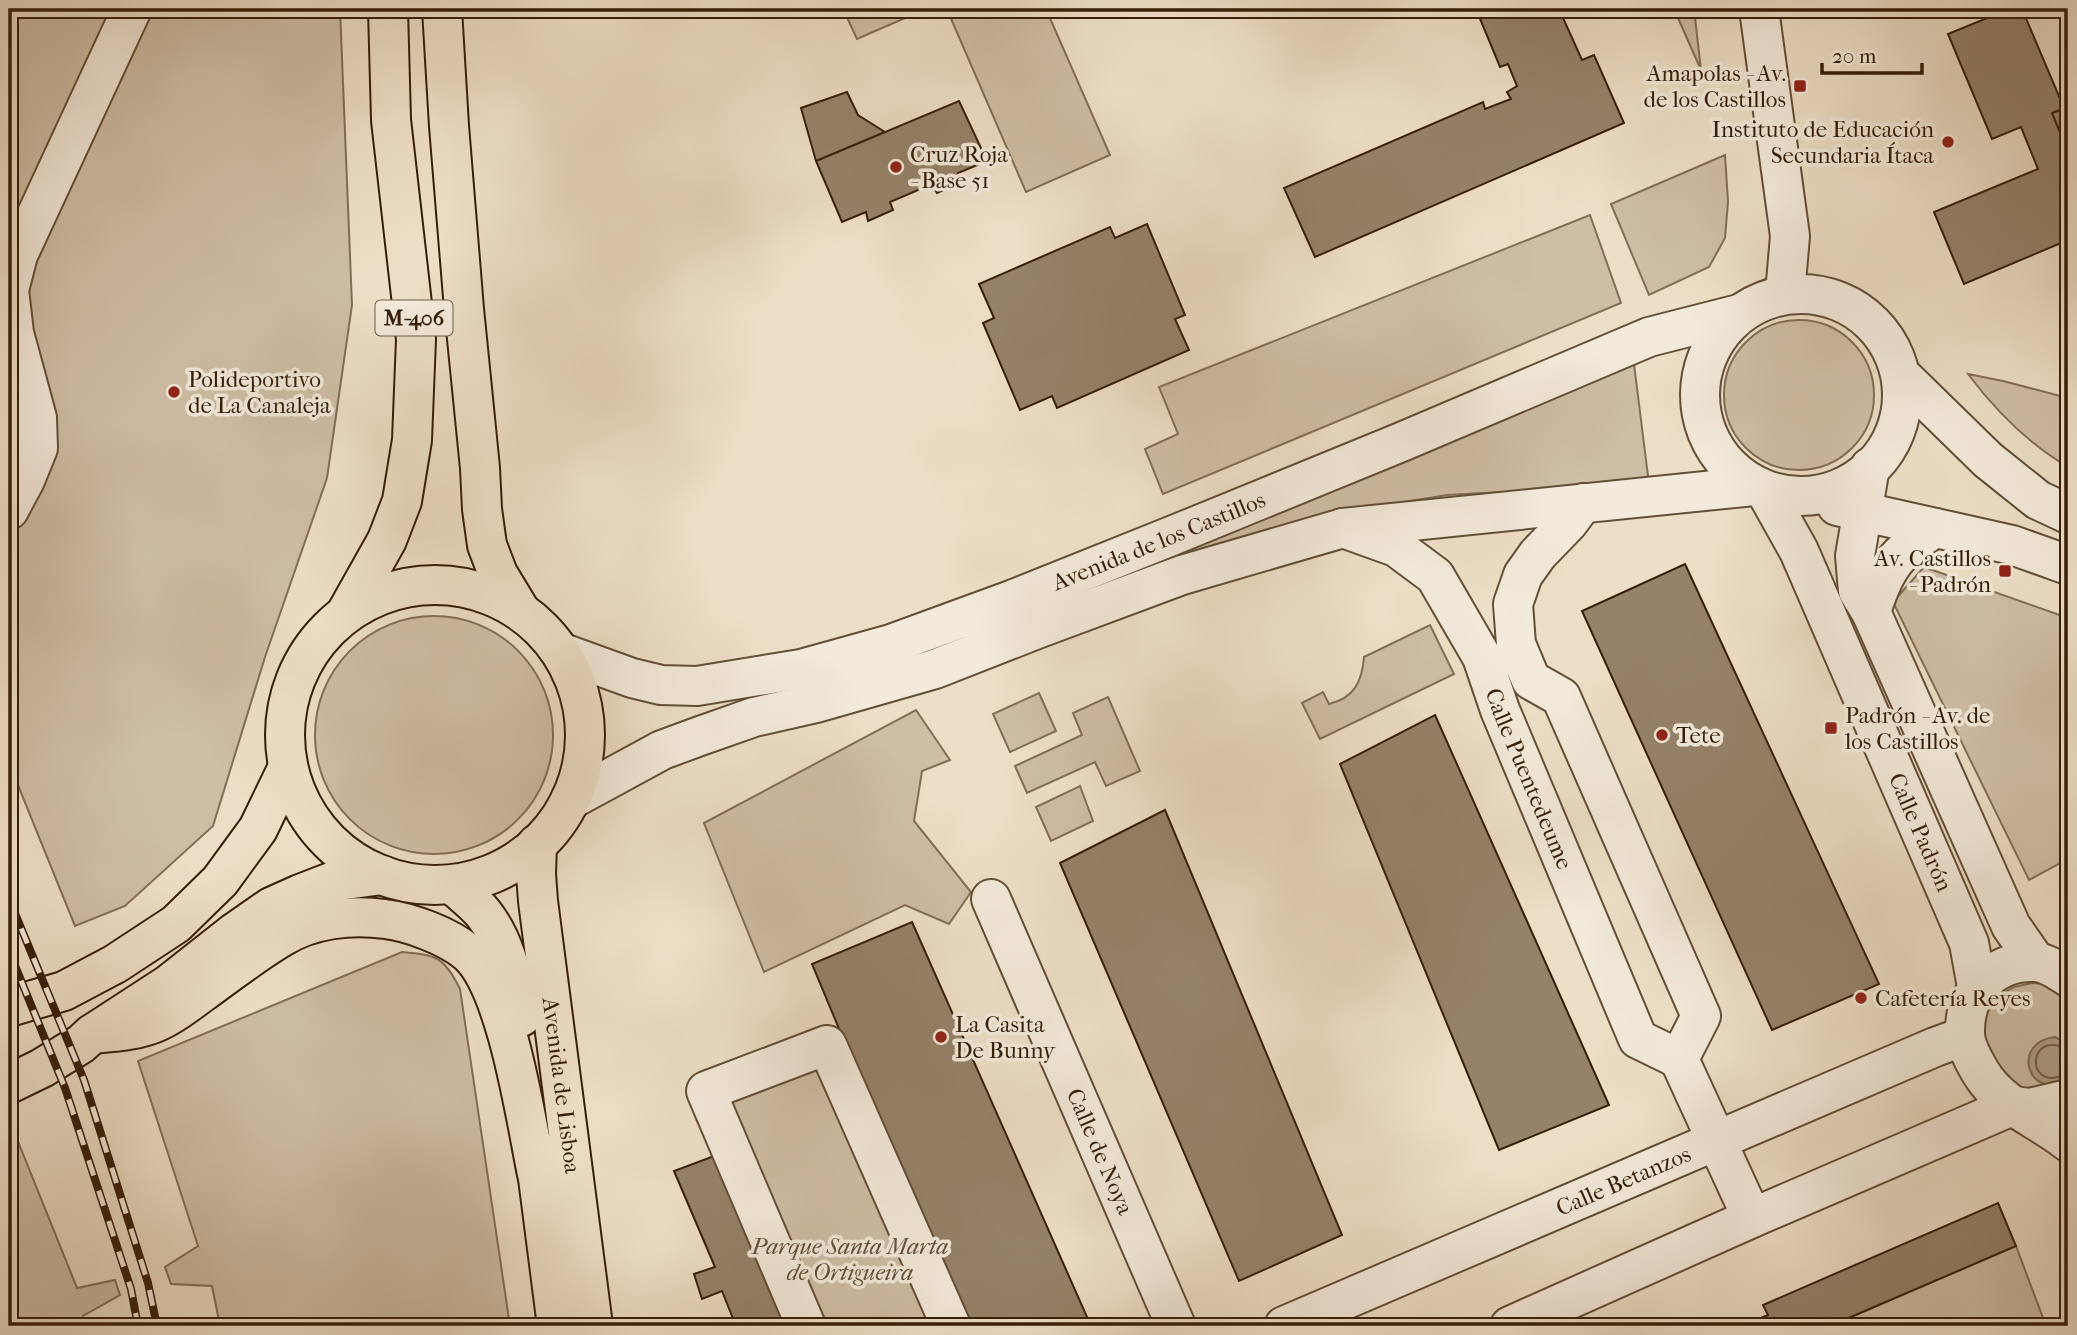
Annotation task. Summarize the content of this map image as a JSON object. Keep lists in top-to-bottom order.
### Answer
{
  "streets": {
    "main road": ["M-406", "Avenida de Lisboa"],
    "street": [
      "Avenida de los Castillos",
      "Calle Puentedeume",
      "Calle Padrón",
      "Calle de Noya",
      "Calle Betanzos"
    ]
  },
  "crossings": [
    ["Avenida de los Castillos", "Calle Puentedeume"],
    ["Avenida de los Castillos", "Calle Padrón"]
  ],
  "parks": ["Parque Santa Marta de Ortigueira"],
  "places": {
    "transit": ["Amapolas - Av. de los Castillos", "Av. Castillos - Padrón", "Padrón - Av. de los Castillos"],
    "other": [
      "Instituto de Educación Secundaria Ítaca",
      "Cruz Roja - Base 51",
      "Polideportivo de La Canaleja",
      "Tete",
      "Cafetería Reyes",
      "La Casita De Bunny"
    ]
  },
  "scale_bar": "20 m"
}
